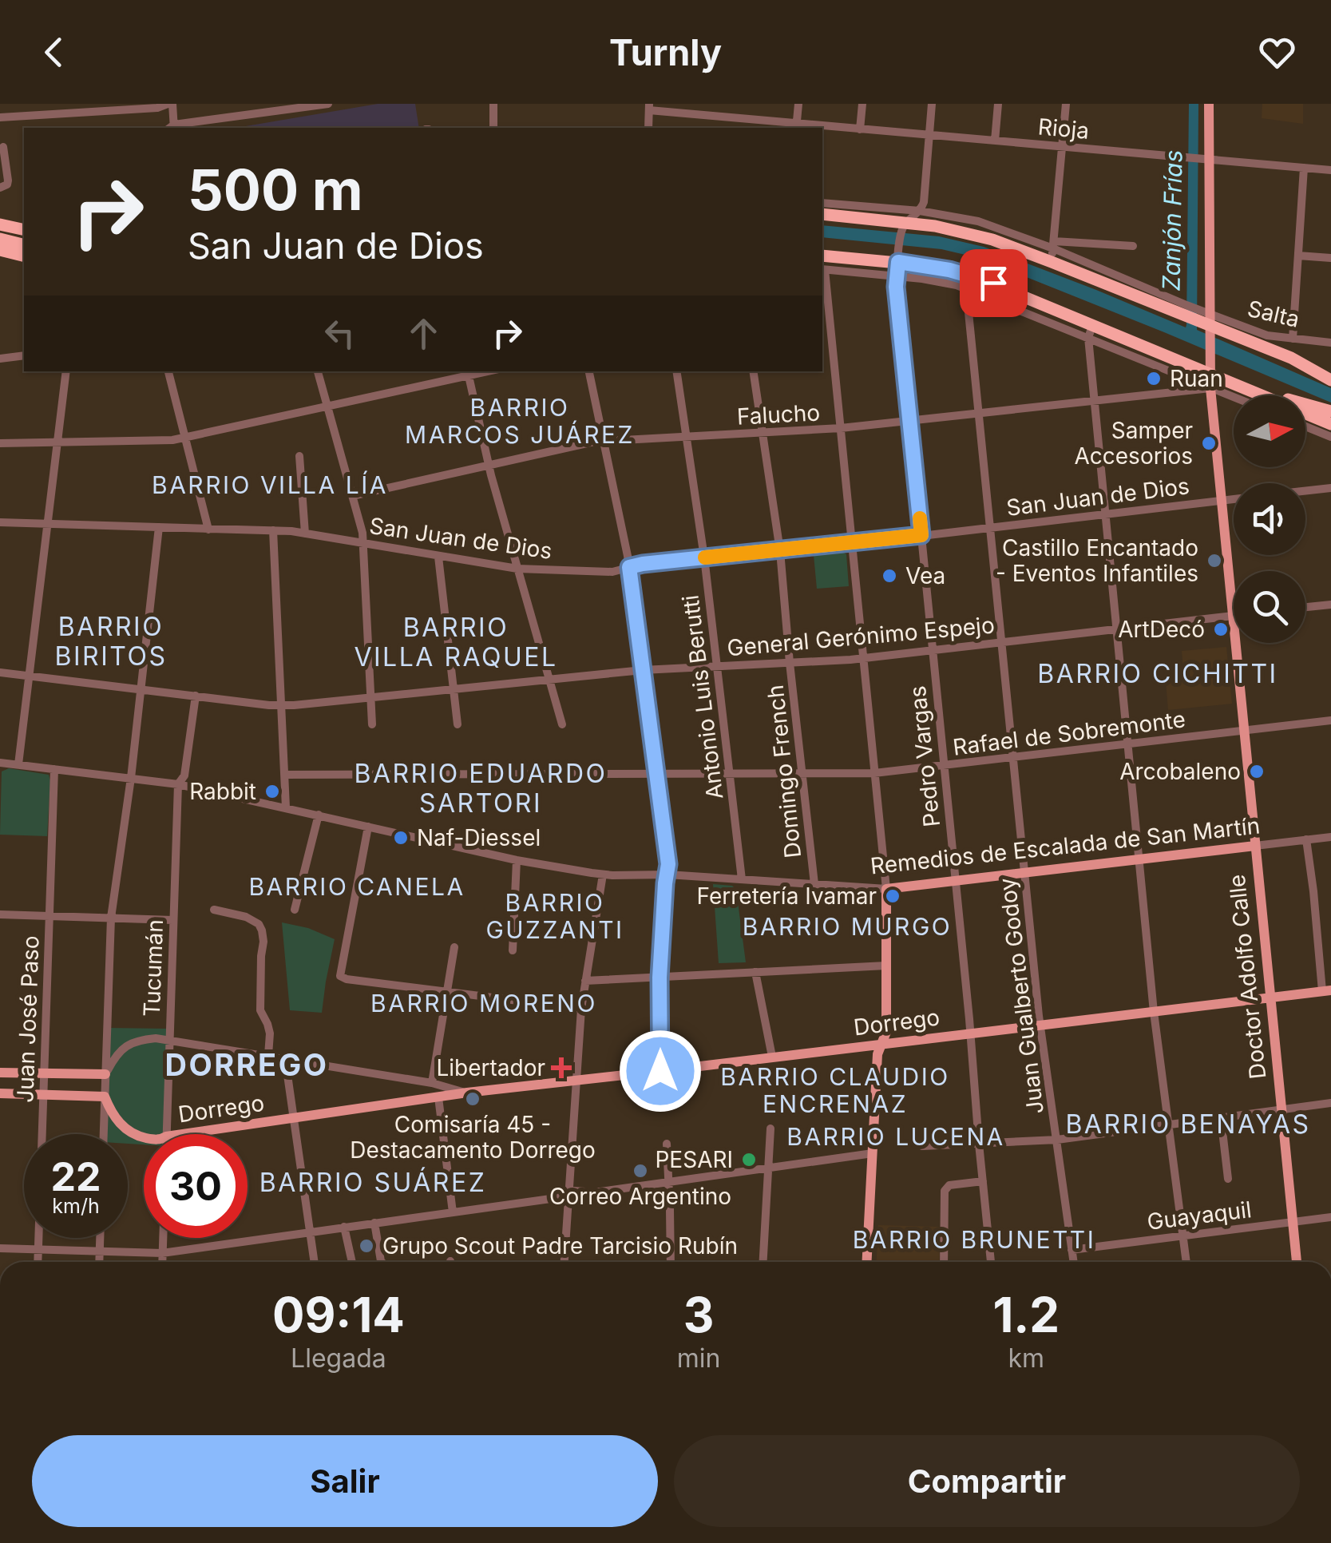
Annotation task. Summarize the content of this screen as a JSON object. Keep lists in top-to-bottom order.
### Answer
{
  "streets": {
    "main road": ["Remedios de Escalada de San Martín", "Doctor Adolfo Calle", "Dorrego"],
    "street": [
      "Rioja",
      "Salta",
      "Falucho",
      "San Juan de Dios",
      "General Gerónimo Espejo",
      "Antonio Luis Berutti",
      "Rafael de Sobremonte",
      "Pedro Vargas",
      "Domingo French",
      "Tucumán",
      "Juan Gualberto Godoy",
      "Juan José Paso",
      "Guayaquil"
    ]
  },
  "crossings": [
    ["Rioja", "Doctor Adolfo Calle"],
    ["Salta", "Doctor Adolfo Calle"],
    ["Falucho", "Antonio Luis Berutti"],
    ["Falucho", "Pedro Vargas"],
    ["Falucho", "Domingo French"],
    ["Falucho", "Doctor Adolfo Calle"],
    ["Falucho", "Juan Gualberto Godoy"],
    ["San Juan de Dios", "Antonio Luis Berutti"],
    ["San Juan de Dios", "Pedro Vargas"],
    ["San Juan de Dios", "Domingo French"],
    ["San Juan de Dios", "Doctor Adolfo Calle"],
    ["San Juan de Dios", "Juan Gualberto Godoy"],
    ["General Gerónimo Espejo", "Antonio Luis Berutti"],
    ["General Gerónimo Espejo", "Pedro Vargas"],
    ["General Gerónimo Espejo", "Domingo French"],
    ["General Gerónimo Espejo", "Tucumán"],
    ["General Gerónimo Espejo", "Doctor Adolfo Calle"],
    ["General Gerónimo Espejo", "Juan Gualberto Godoy"],
    ["Antonio Luis Berutti", "Rafael de Sobremonte"],
    ["Antonio Luis Berutti", "Remedios de Escalada de San Martín"],
    ["Rafael de Sobremonte", "Pedro Vargas"],
    ["Rafael de Sobremonte", "Domingo French"],
    ["Rafael de Sobremonte", "Doctor Adolfo Calle"],
    ["Rafael de Sobremonte", "Juan Gualberto Godoy"],
    ["Pedro Vargas", "Remedios de Escalada de San Martín"],
    ["Pedro Vargas", "Dorrego"],
    ["Domingo French", "Remedios de Escalada de San Martín"],
    ["Remedios de Escalada de San Martín", "Tucumán"],
    ["Remedios de Escalada de San Martín", "Doctor Adolfo Calle"],
    ["Remedios de Escalada de San Martín", "Juan Gualberto Godoy"],
    ["Remedios de Escalada de San Martín", "Juan José Paso"],
    ["Tucumán", "Dorrego"],
    ["Doctor Adolfo Calle", "Dorrego"],
    ["Doctor Adolfo Calle", "Guayaquil"],
    ["Juan Gualberto Godoy", "Dorrego"],
    ["Juan Gualberto Godoy", "Guayaquil"]
  ],
  "districts": [
    "BARRIO MARCOS JUÁREZ",
    "BARRIO VILLA LÍA",
    "BARRIO BIRITOS",
    "BARRIO VILLA RAQUEL",
    "BARRIO CICHITTI",
    "BARRIO EDUARDO SARTORI",
    "BARRIO CANELA",
    "BARRIO GUZZANTI",
    "BARRIO MURGO",
    "BARRIO MORENO",
    "DORREGO",
    "BARRIO CLAUDIO ENCRENAZ",
    "BARRIO BENAYAS",
    "BARRIO LUCENA",
    "BARRIO SUÁREZ",
    "BARRIO BRUNETTI"
  ],
  "water": ["Zanjón Frías"],
  "places": {
    "other": [
      "Ruan",
      "Samper Accesorios",
      "Castillo Encantado - Eventos Infantiles",
      "Vea",
      "ArtDecó",
      "Arcobaleno",
      "Rabbit",
      "Naf-Diessel",
      "Ferretería Ivamar",
      "Comisaría 45 - Destacamento Dorrego",
      "PESARI",
      "Correo Argentino",
      "Grupo Scout Padre Tarcisio Rubín"
    ],
    "health": ["Libertador"]
  },
  "north": "right",
  "page": {
    "header": "Turnly",
    "turn": ["500 m", "San Juan de Dios"],
    "speed": "22 km/h",
    "limit": "30",
    "eta": [
      "09:14",
      "Llegada",
      "3",
      "min",
      "1.2",
      "km"
    ],
    "buttons": ["Salir", "Compartir"]
  }
}
